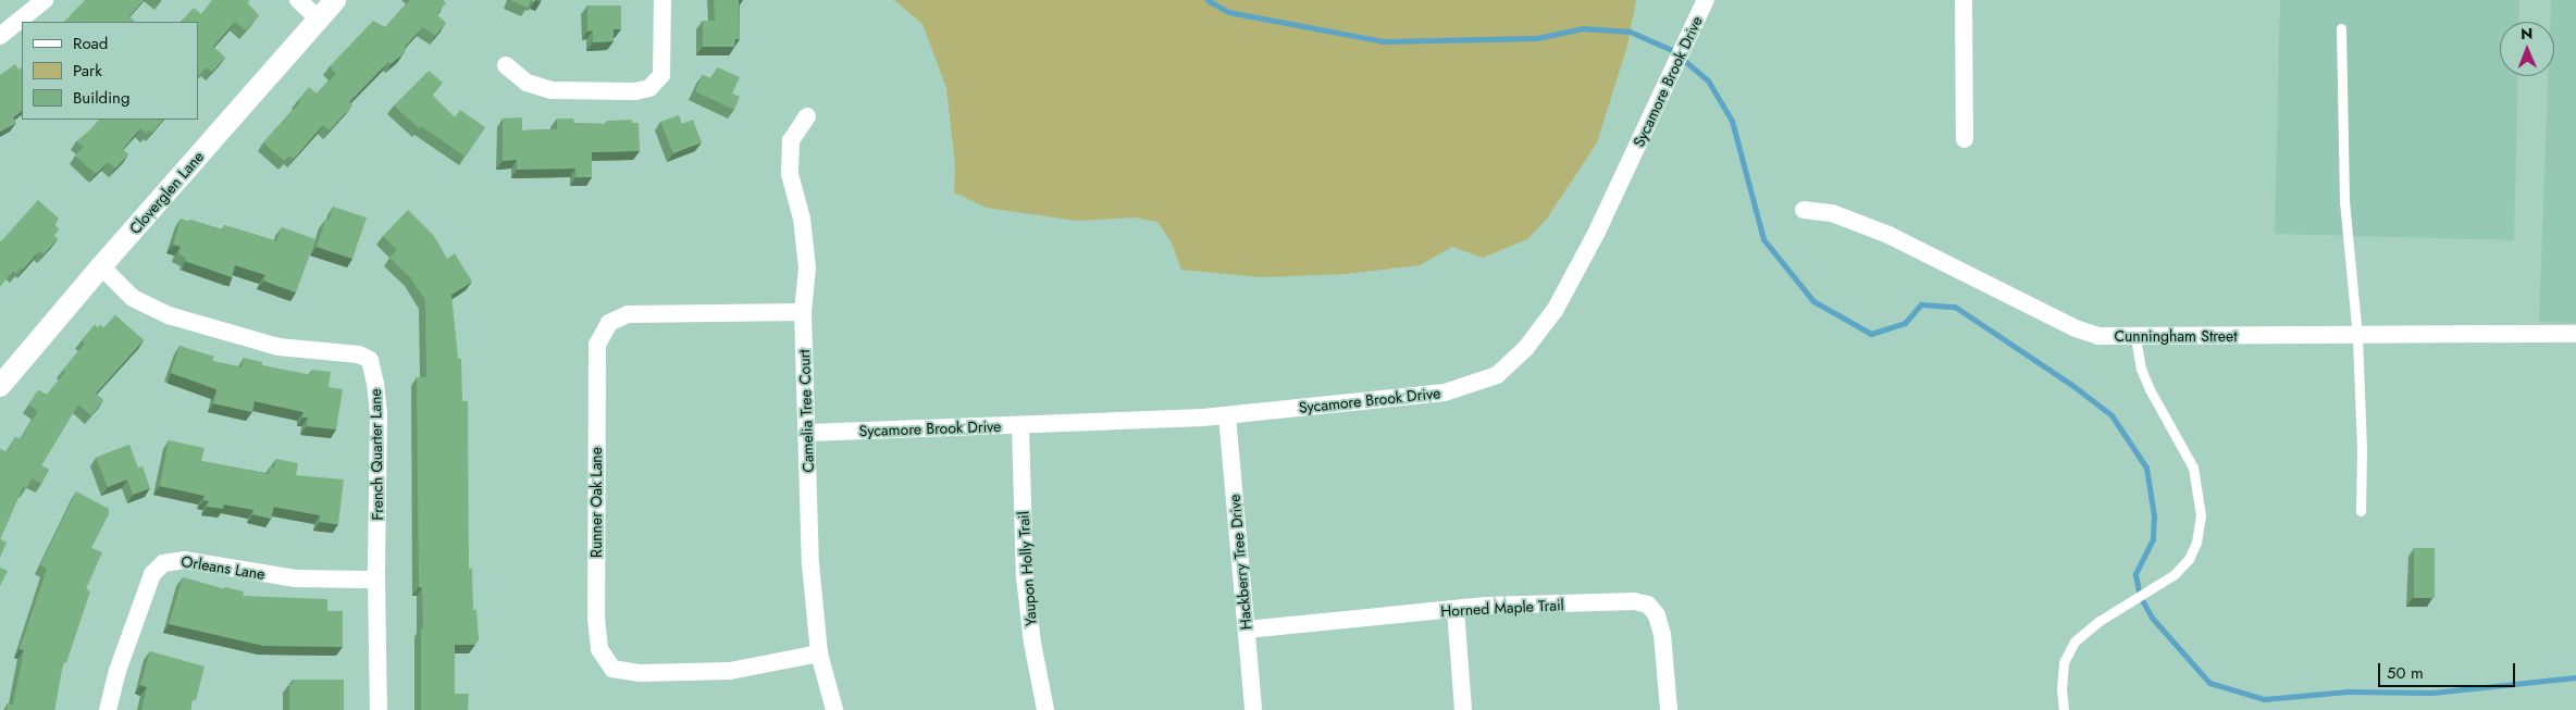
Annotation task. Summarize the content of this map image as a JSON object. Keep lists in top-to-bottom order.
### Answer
{
  "streets": {
    "street": [
      "Sycamore Brook Drive",
      "Cloverglen Lane",
      "Cunningham Street",
      "Camelia Tree Court",
      "French Quarter Lane",
      "Runner Oak Lane",
      "Hackberry Tree Drive",
      "Orleans Lane",
      "Yaupon Holly Trail",
      "Horned Maple Trail"
    ]
  },
  "crossings": [
    ["Sycamore Brook Drive", "Camelia Tree Court"],
    ["Sycamore Brook Drive", "Hackberry Tree Drive"],
    ["Sycamore Brook Drive", "Yaupon Holly Trail"],
    ["Cloverglen Lane", "French Quarter Lane"],
    ["Camelia Tree Court", "Runner Oak Lane"],
    ["French Quarter Lane", "Orleans Lane"],
    ["Hackberry Tree Drive", "Horned Maple Trail"]
  ],
  "legend": ["Road", "Park", "Building"],
  "scale_bar": "50 m",
  "north": "top"
}
